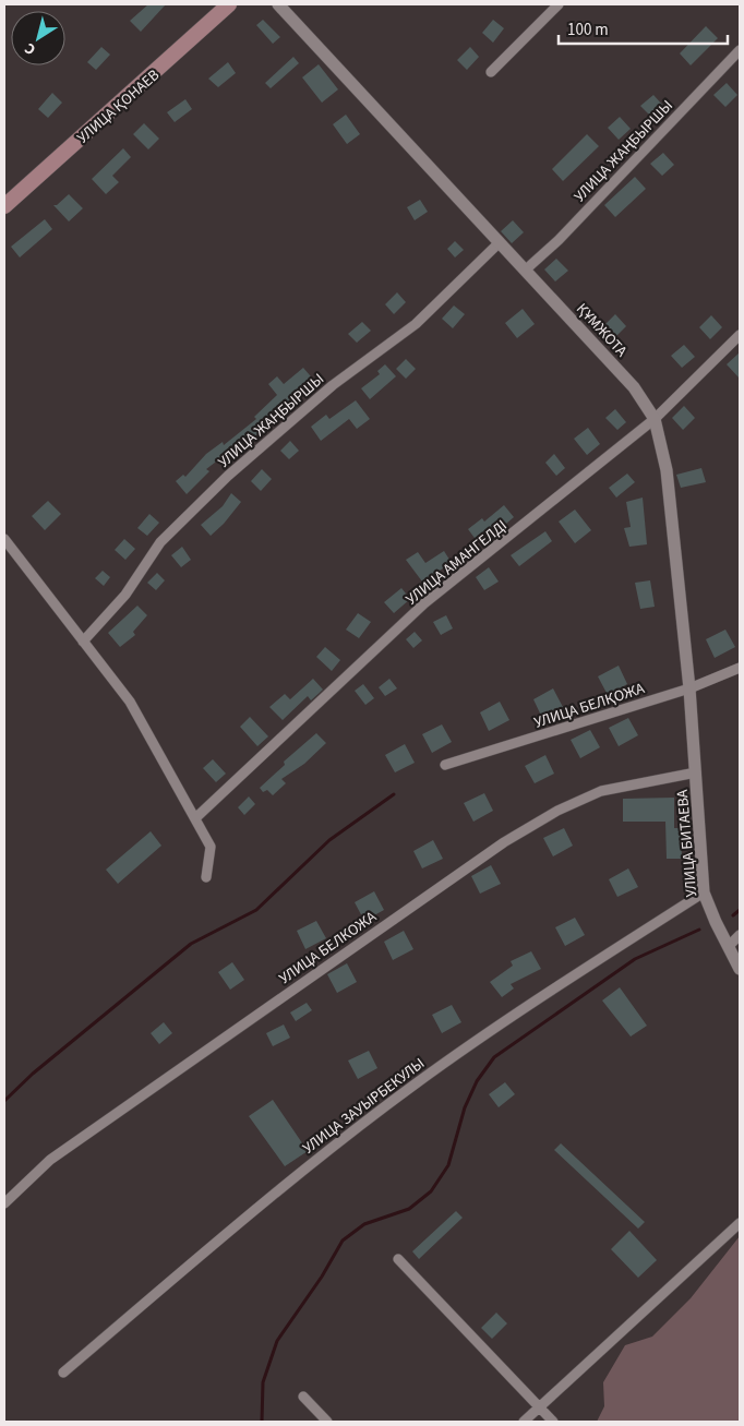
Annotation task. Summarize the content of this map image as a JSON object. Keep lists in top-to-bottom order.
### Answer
{
  "streets": {
    "main road": ["УЛИЦА ҚОНАЕВ"],
    "street": [
      "УЛИЦА ЖАҢБЫРШЫ",
      "ҚҰМЖОТА",
      "УЛИЦА АМАНГЕЛДІ",
      "УЛИЦА БЕЛҚОЖА",
      "УЛИЦА БИТАЕВА",
      "УЛИЦА БЕЛКОЖА",
      "УЛИЦА ЗАУЫРБЕКУЛЫ"
    ]
  },
  "crossings": [
    ["УЛИЦА ЖАҢБЫРШЫ", "ҚҰМЖОТА"],
    ["ҚҰМЖОТА", "УЛИЦА АМАНГЕЛДІ"],
    ["ҚҰМЖОТА", "УЛИЦА БЕЛҚОЖА"],
    ["ҚҰМЖОТА", "УЛИЦА БИТАЕВА"],
    ["ҚҰМЖОТА", "УЛИЦА БЕЛКОЖА"],
    ["УЛИЦА БИТАЕВА", "УЛИЦА БЕЛКОЖА"],
    ["УЛИЦА БИТАЕВА", "УЛИЦА ЗАУЫРБЕКУЛЫ"]
  ],
  "scale_bar": "100 m",
  "north": "bottom left"
}
